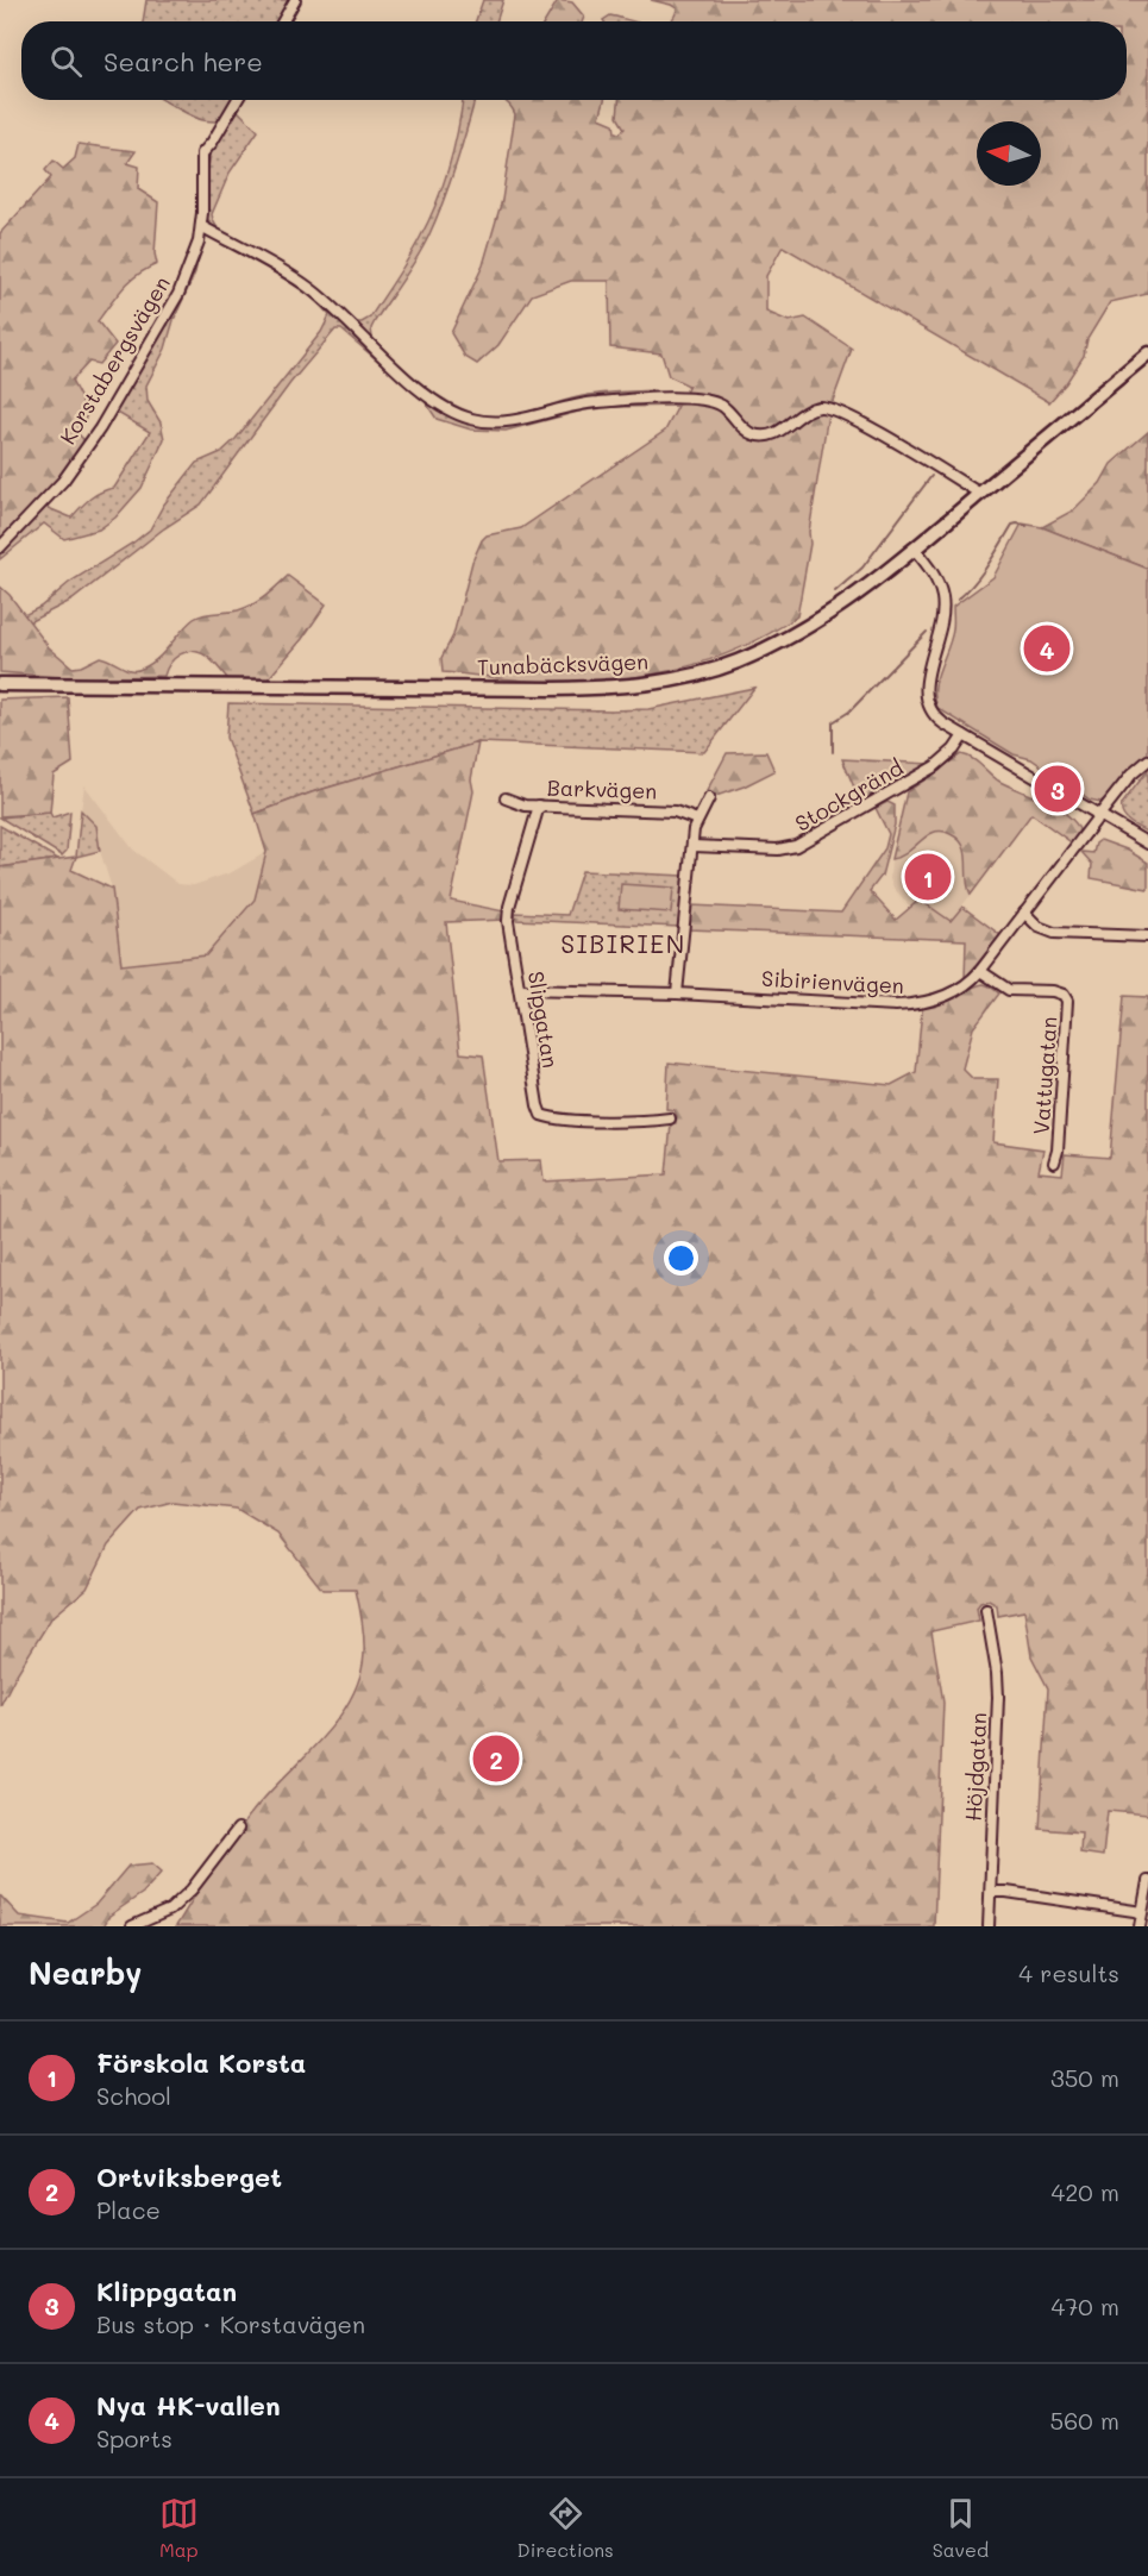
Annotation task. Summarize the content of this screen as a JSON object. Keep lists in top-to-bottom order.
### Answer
{
  "streets": {
    "street": [
      "Korstabergsvägen",
      "Tunabäcksvägen",
      "Barkvägen",
      "Stockgränd",
      "Sibirienvägen",
      "Slipgatan",
      "Vattugatan",
      "Höjdgatan"
    ]
  },
  "crossings": [
    ["Barkvägen", "Slipgatan"],
    ["Sibirienvägen", "Slipgatan"],
    ["Sibirienvägen", "Vattugatan"]
  ],
  "districts": ["SIBIRIEN"],
  "north": "left",
  "page": {
    "search": "Search here",
    "pins": [
      "4",
      "3",
      "1",
      "2"
    ],
    "heading": ["Nearby", "4 results"],
    "list": [
      {
        "mark": "1",
        "name": "Förskola Korsta",
        "note": "School",
        "value": "350 m"
      },
      {
        "mark": "2",
        "name": "Ortviksberget",
        "note": "Place",
        "value": "420 m"
      },
      {
        "mark": "3",
        "name": "Klippgatan",
        "note": "Bus stop · Korstavägen",
        "value": "470 m"
      },
      {
        "mark": "4",
        "name": "Nya HK-vallen",
        "note": "Sports",
        "value": "560 m"
      }
    ],
    "nav": ["Map", "Directions", "Saved"]
  }
}
